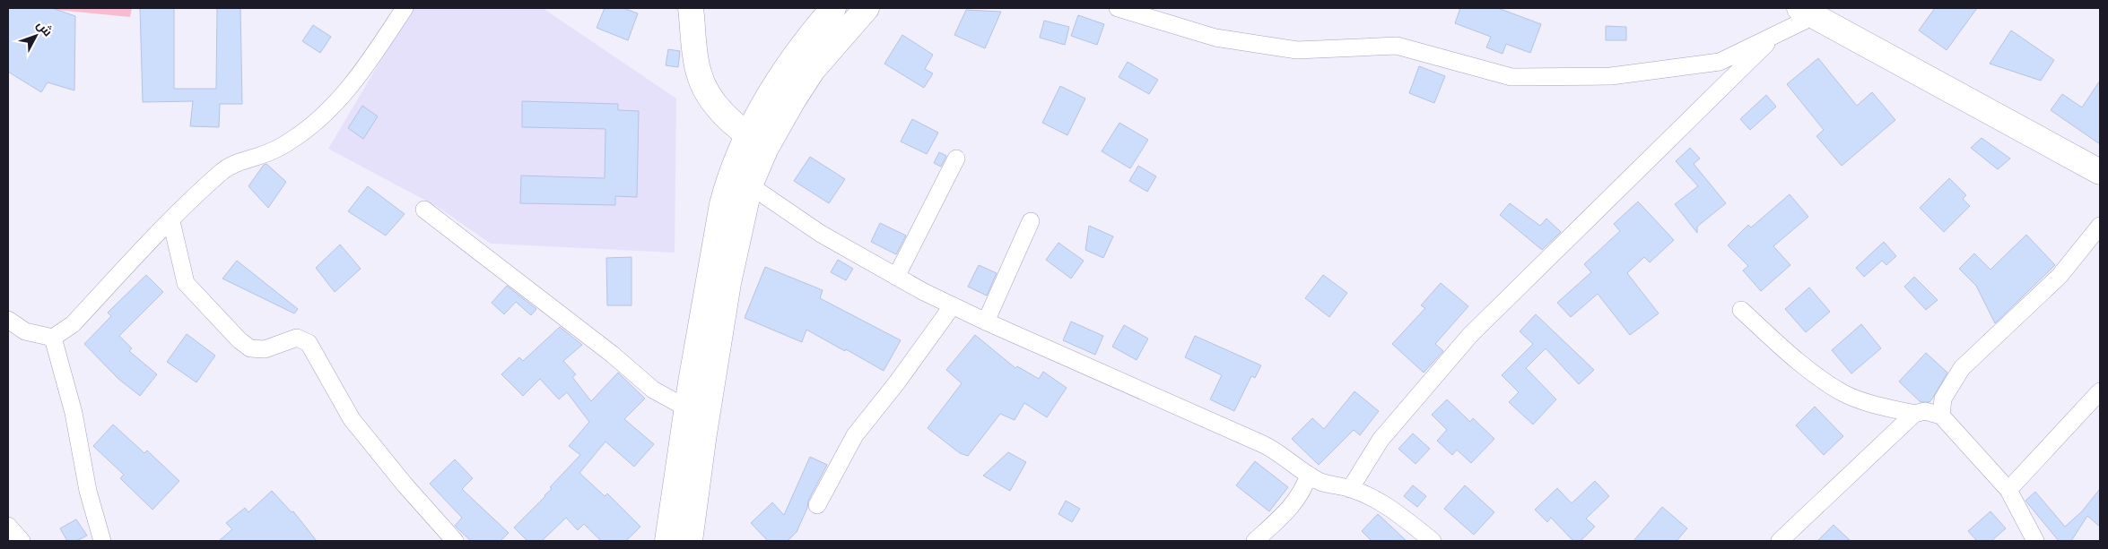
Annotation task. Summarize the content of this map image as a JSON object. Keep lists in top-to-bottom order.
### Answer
{
  "north": "top right"
}
